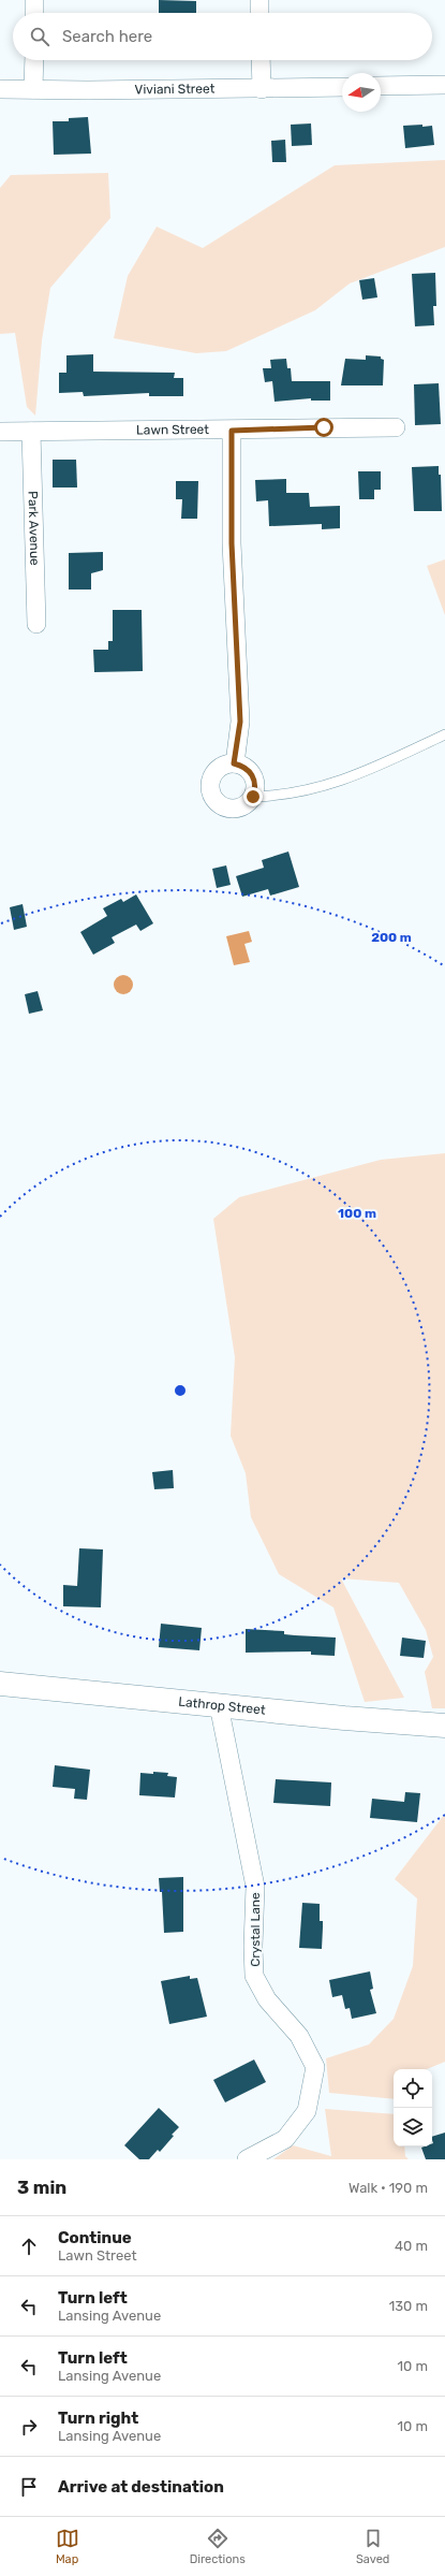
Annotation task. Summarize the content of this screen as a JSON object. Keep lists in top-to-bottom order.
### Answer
{
  "streets": {
    "street": [
      "Viviani Street",
      "Lawn Street",
      "Park Avenue",
      "Lathrop Street",
      "Crystal Lane"
    ]
  },
  "crossings": [
    ["Lawn Street", "Park Avenue"],
    ["Lathrop Street", "Crystal Lane"]
  ],
  "north": "left",
  "page": {
    "search": "Search here",
    "heading": ["3 min", "Walk · 190 m"],
    "list": [
      ["Continue", "Lawn Street", "40 m"],
      ["Turn left", "Lansing Avenue", "130 m"],
      ["Turn left", "Lansing Avenue", "10 m"],
      ["Turn right", "Lansing Avenue", "10 m"],
      "Arrive at destination"
    ],
    "nav": ["Map", "Directions", "Saved"]
  },
  "rings": ["200 m", "100 m"]
}
